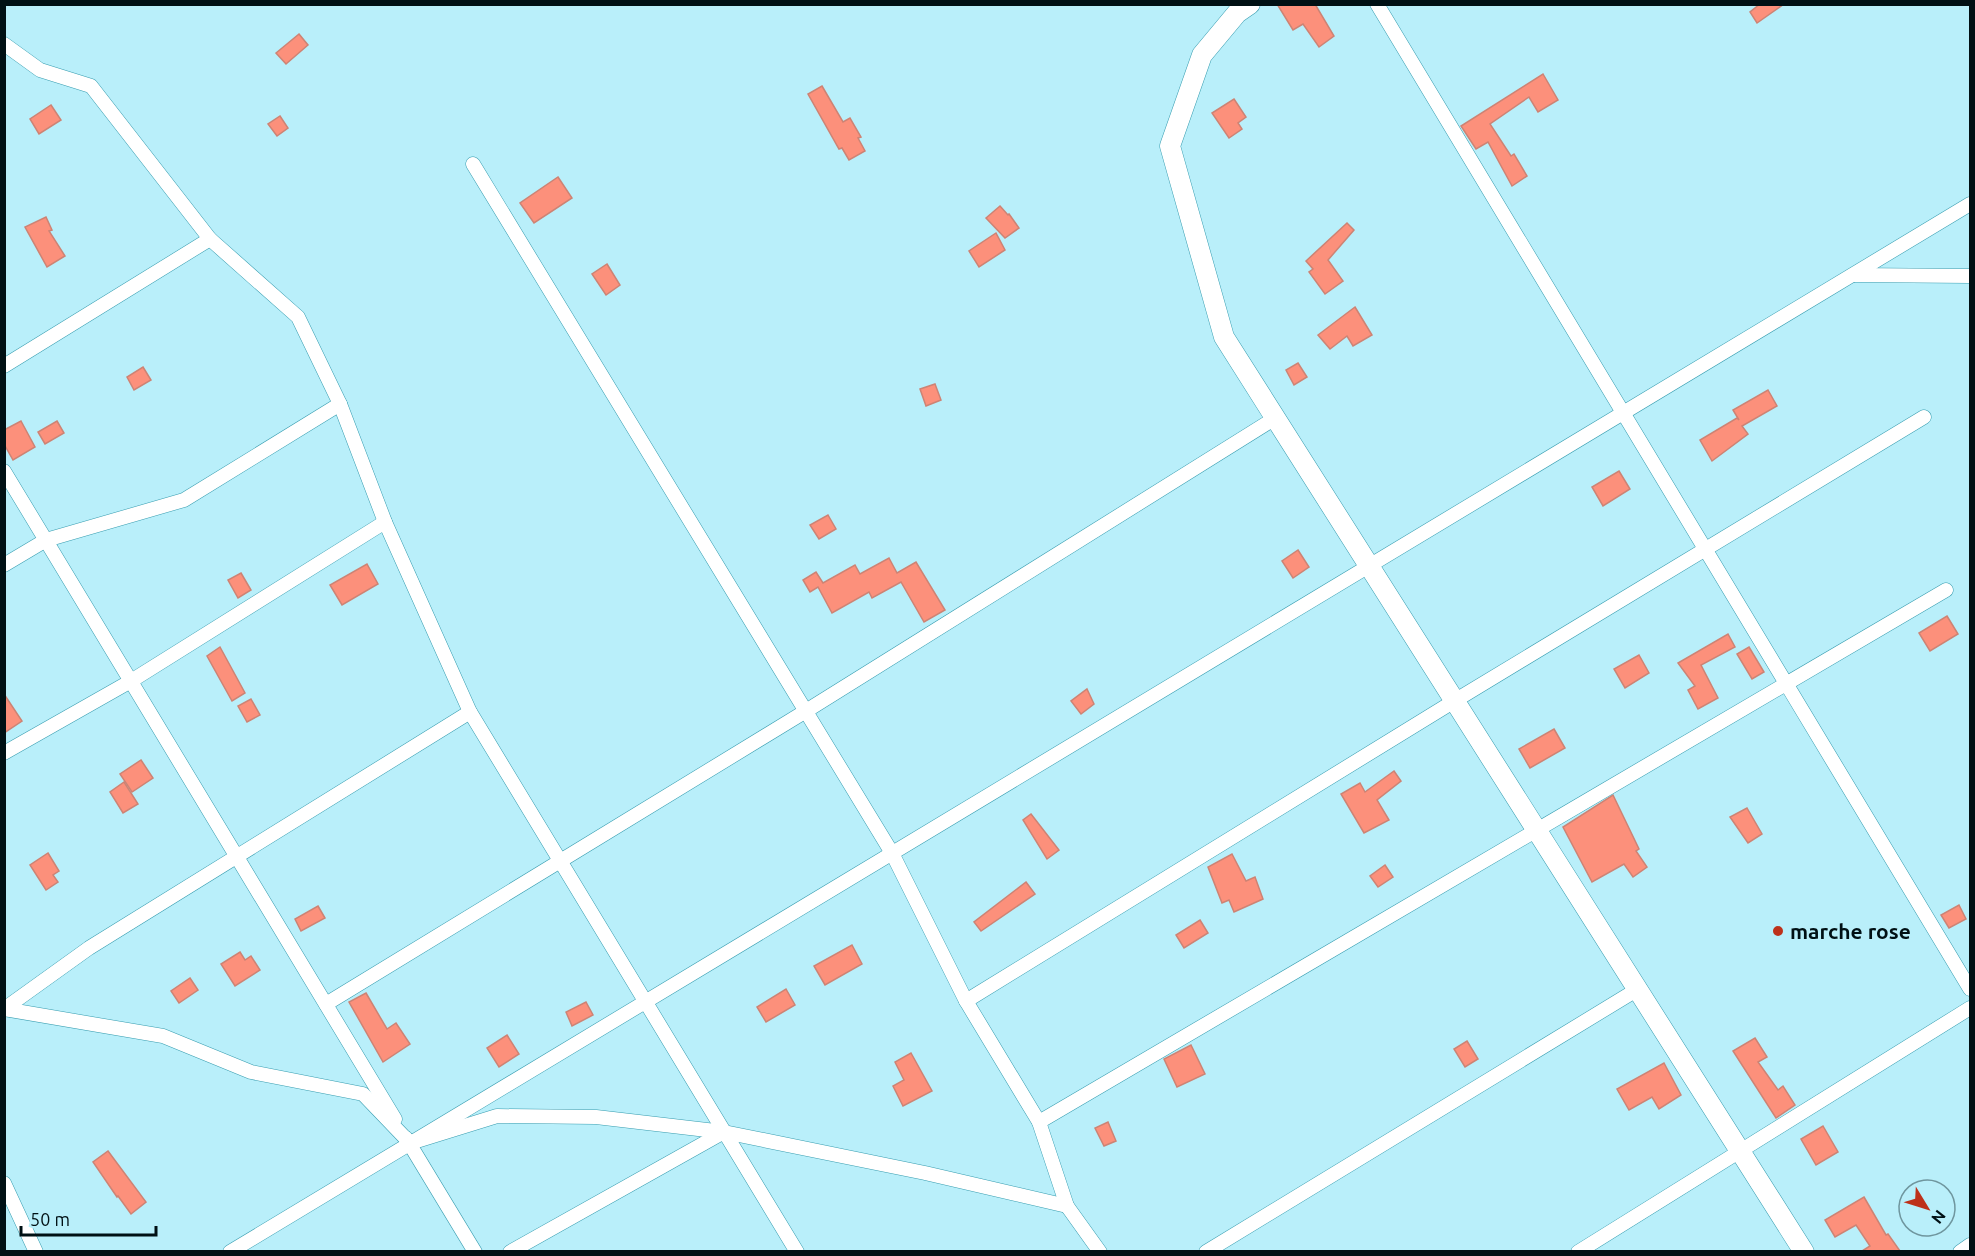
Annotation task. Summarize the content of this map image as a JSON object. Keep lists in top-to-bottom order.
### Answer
{
  "places": ["marche rose"],
  "scale_bar": "50 m",
  "north": "bottom right"
}
